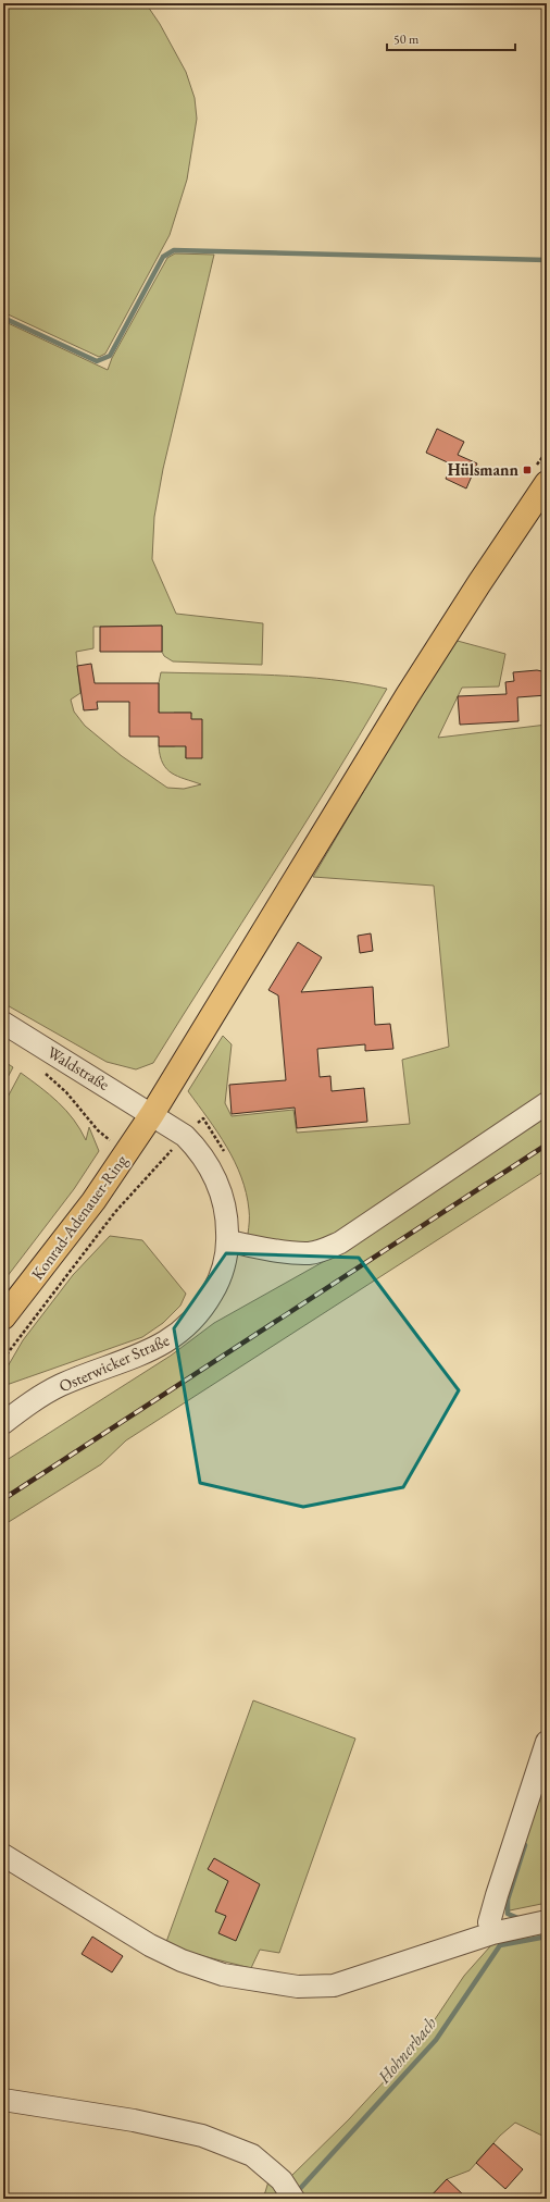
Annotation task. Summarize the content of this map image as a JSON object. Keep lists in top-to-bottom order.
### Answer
{
  "streets": {
    "main road": ["Konrad-Adenauer-Ring"],
    "street": ["Waldstraße", "Osterwicker Straße"]
  },
  "crossings": [
    ["Waldstraße", "Konrad-Adenauer-Ring"],
    ["Waldstraße", "Osterwicker Straße"],
    ["Konrad-Adenauer-Ring", "Osterwicker Straße"]
  ],
  "water": ["Hohnerbach"],
  "places": {
    "transit": ["Hülsmann"]
  },
  "scale_bar": "50 m"
}
